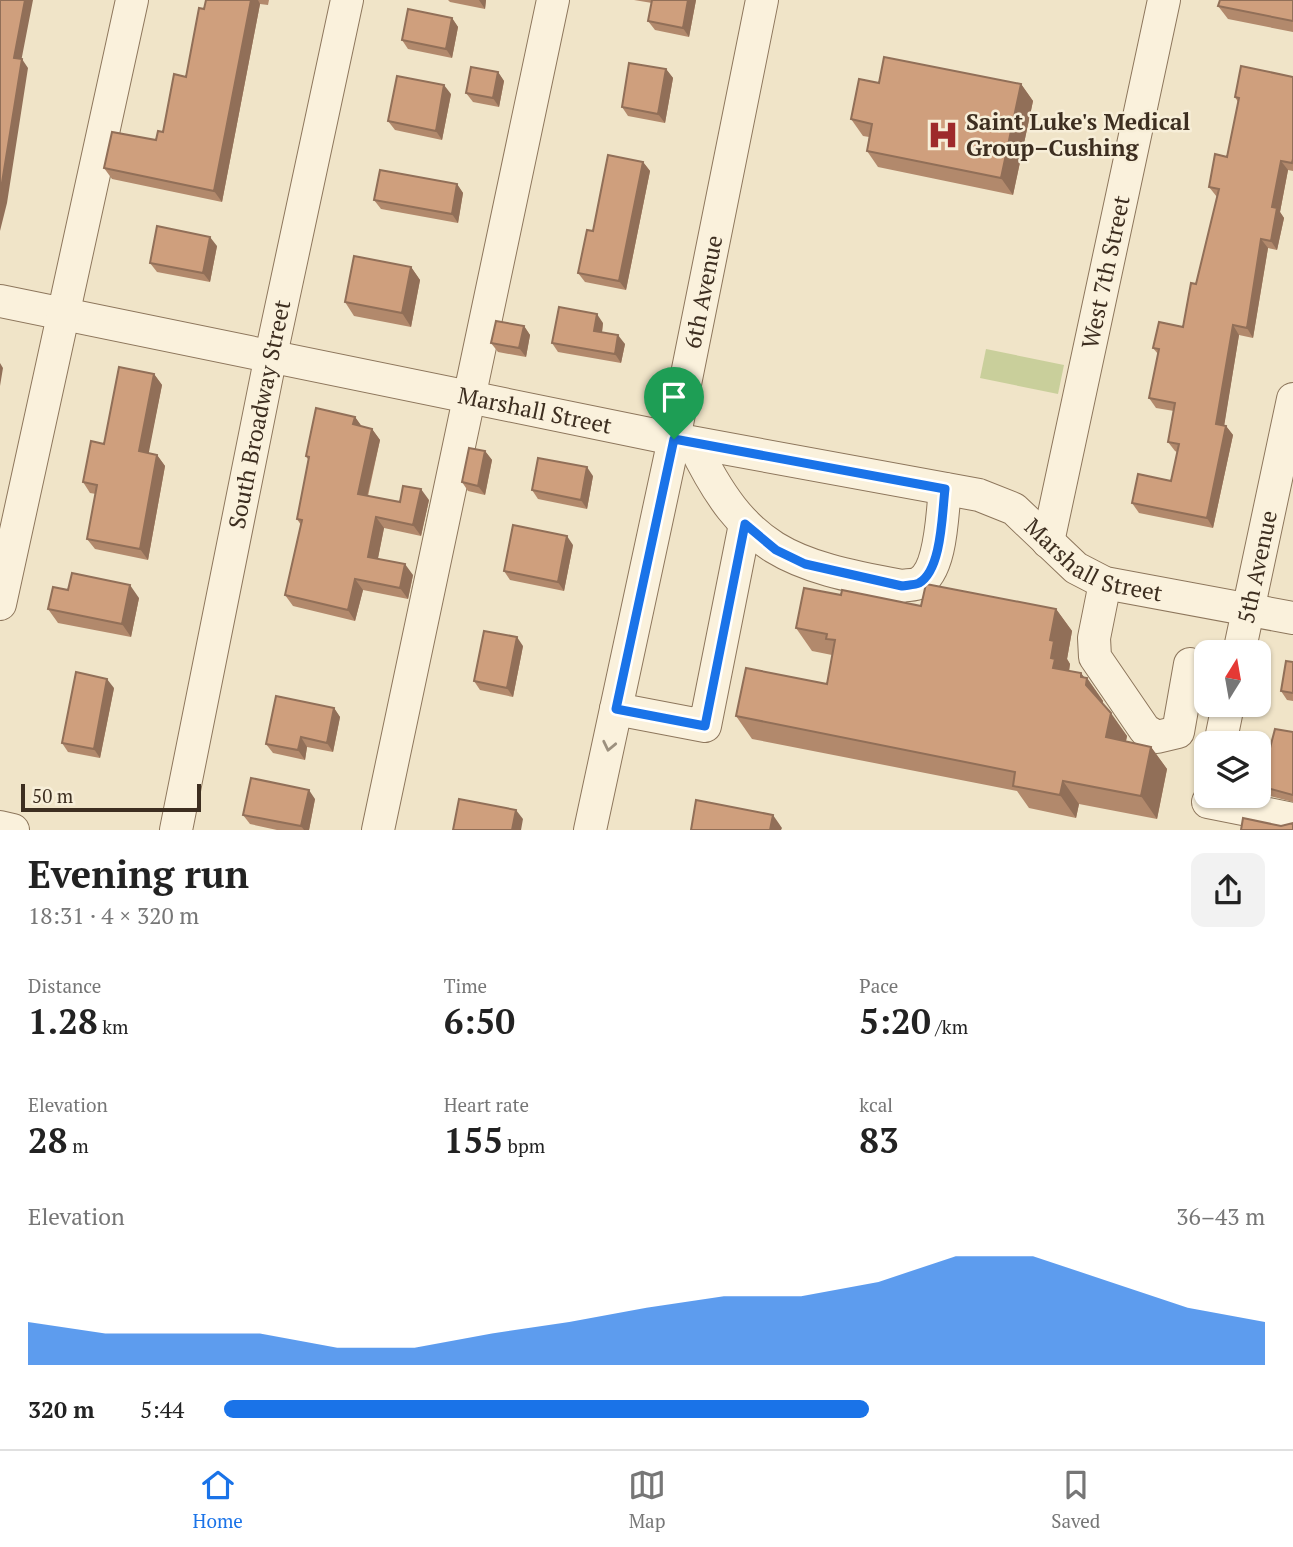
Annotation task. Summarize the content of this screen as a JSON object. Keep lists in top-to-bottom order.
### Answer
{
  "streets": {
    "street": [
      "West 7th Street",
      "6th Avenue",
      "Marshall Street",
      "South Broadway Street",
      "5th Avenue"
    ]
  },
  "crossings": [
    ["West 7th Street", "Marshall Street"],
    ["6th Avenue", "Marshall Street"],
    ["Marshall Street", "South Broadway Street"],
    ["Marshall Street", "5th Avenue"]
  ],
  "places": {
    "hospital": ["Saint Luke's Medical Group–Cushing"]
  },
  "scale_bar": "50 m",
  "north": "top",
  "page": {
    "scale": "50 m",
    "heading": ["Evening run", "18:31 · 4 × 320 m"],
    "stats": [
      ["Distance", "1.28 km"],
      ["Time", "6:50"],
      ["Pace", "5:20 /km"],
      ["Elevation", "28 m"],
      ["Heart rate", "155 bpm"],
      ["kcal", "83"]
    ],
    "chart": ["Elevation", "36–43 m"],
    "list": [
      {
        "name": "320 m",
        "note": "5:44"
      }
    ],
    "tabs": ["Home", "Map", "Saved"]
  }
}
